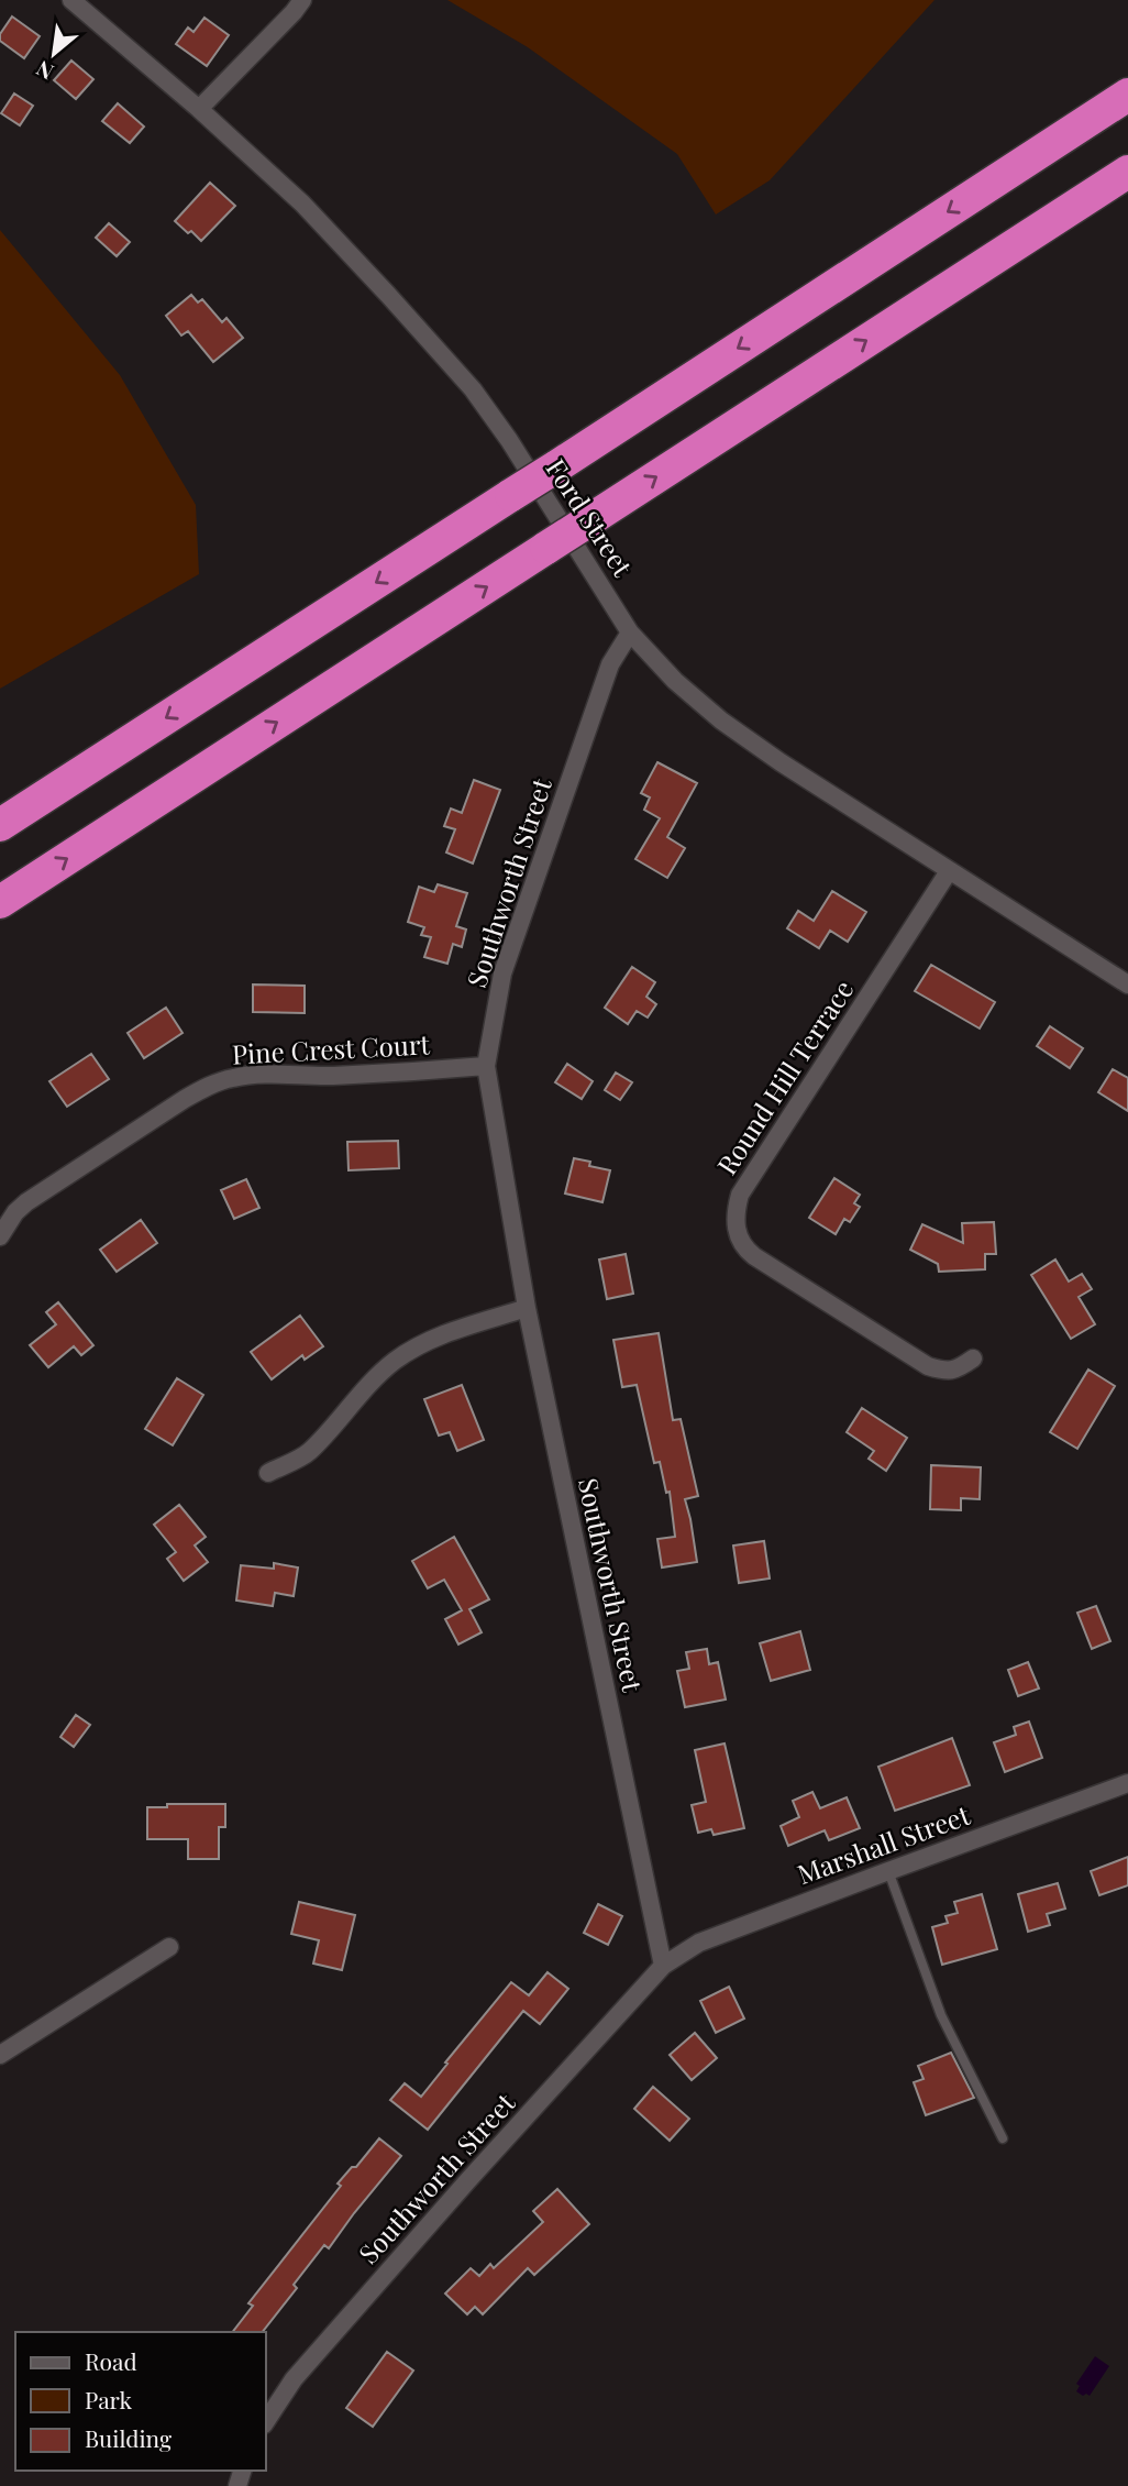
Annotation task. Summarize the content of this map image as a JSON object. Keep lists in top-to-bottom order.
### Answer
{
  "streets": {
    "street": [
      "Ford Street",
      "Southworth Street",
      "Pine Crest Court",
      "Round Hill Terrace",
      "Marshall Street"
    ]
  },
  "crossings": [
    ["Ford Street", "Southworth Street"],
    ["Ford Street", "Round Hill Terrace"],
    ["Southworth Street", "Pine Crest Court"],
    ["Southworth Street", "Marshall Street"]
  ],
  "legend": ["Road", "Park", "Building"],
  "north": "bottom left"
}
